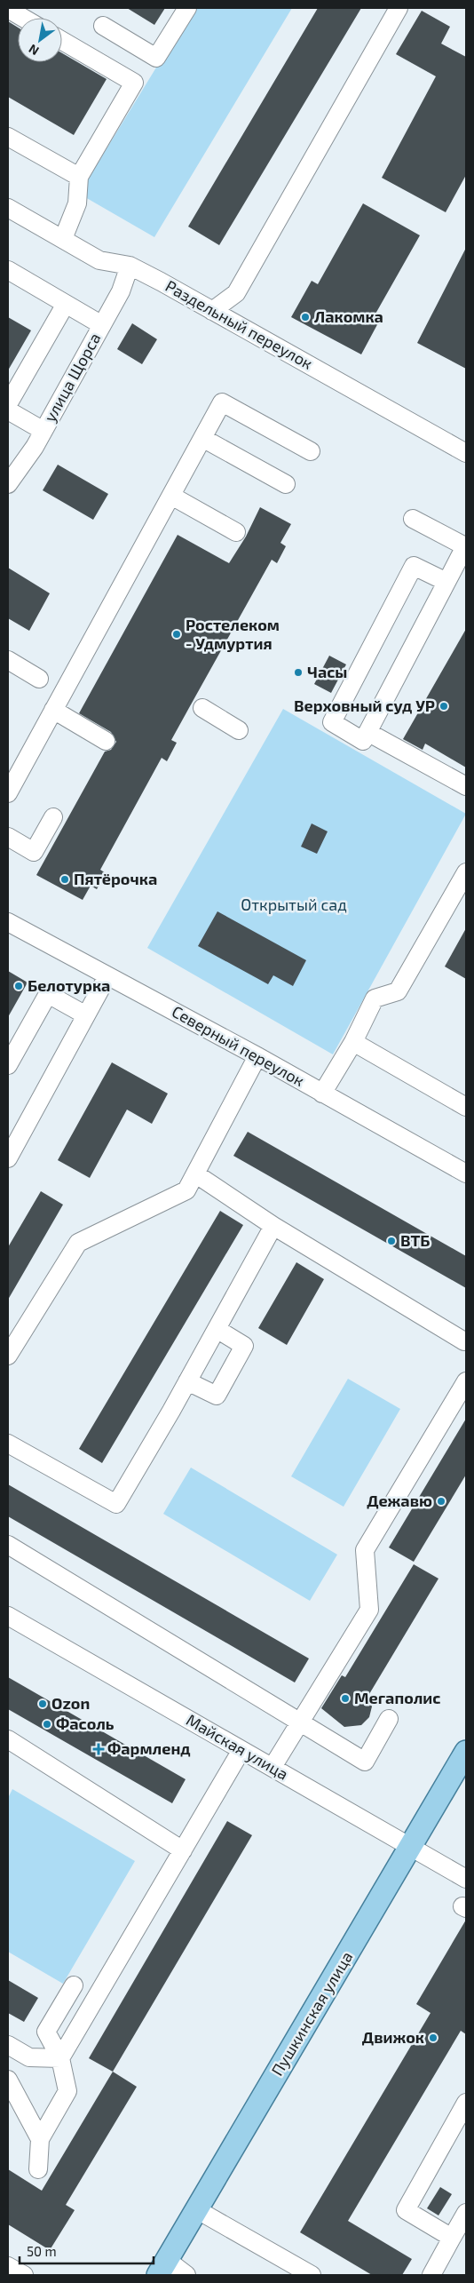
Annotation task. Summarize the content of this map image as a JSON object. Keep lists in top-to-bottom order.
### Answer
{
  "streets": {
    "main road": ["Пушкинская улица"],
    "street": [
      "Раздельный переулок",
      "улица Щорса",
      "Северный переулок",
      "Майская улица"
    ]
  },
  "crossings": [
    ["Раздельный переулок", "улица Щорса"],
    ["Майская улица", "Пушкинская улица"]
  ],
  "parks": ["Открытый сад"],
  "places": {
    "other": [
      "Лакомка",
      "Ростелеком - Удмуртия",
      "Часы",
      "Верховный суд УР",
      "Пятёрочка",
      "Белотурка",
      "ВТБ",
      "Дежавю",
      "Мегаполис",
      "Ozon",
      "Фасоль",
      "Движок"
    ],
    "health": ["Фармленд"]
  },
  "scale_bar": "50 m",
  "north": "bottom left"
}
